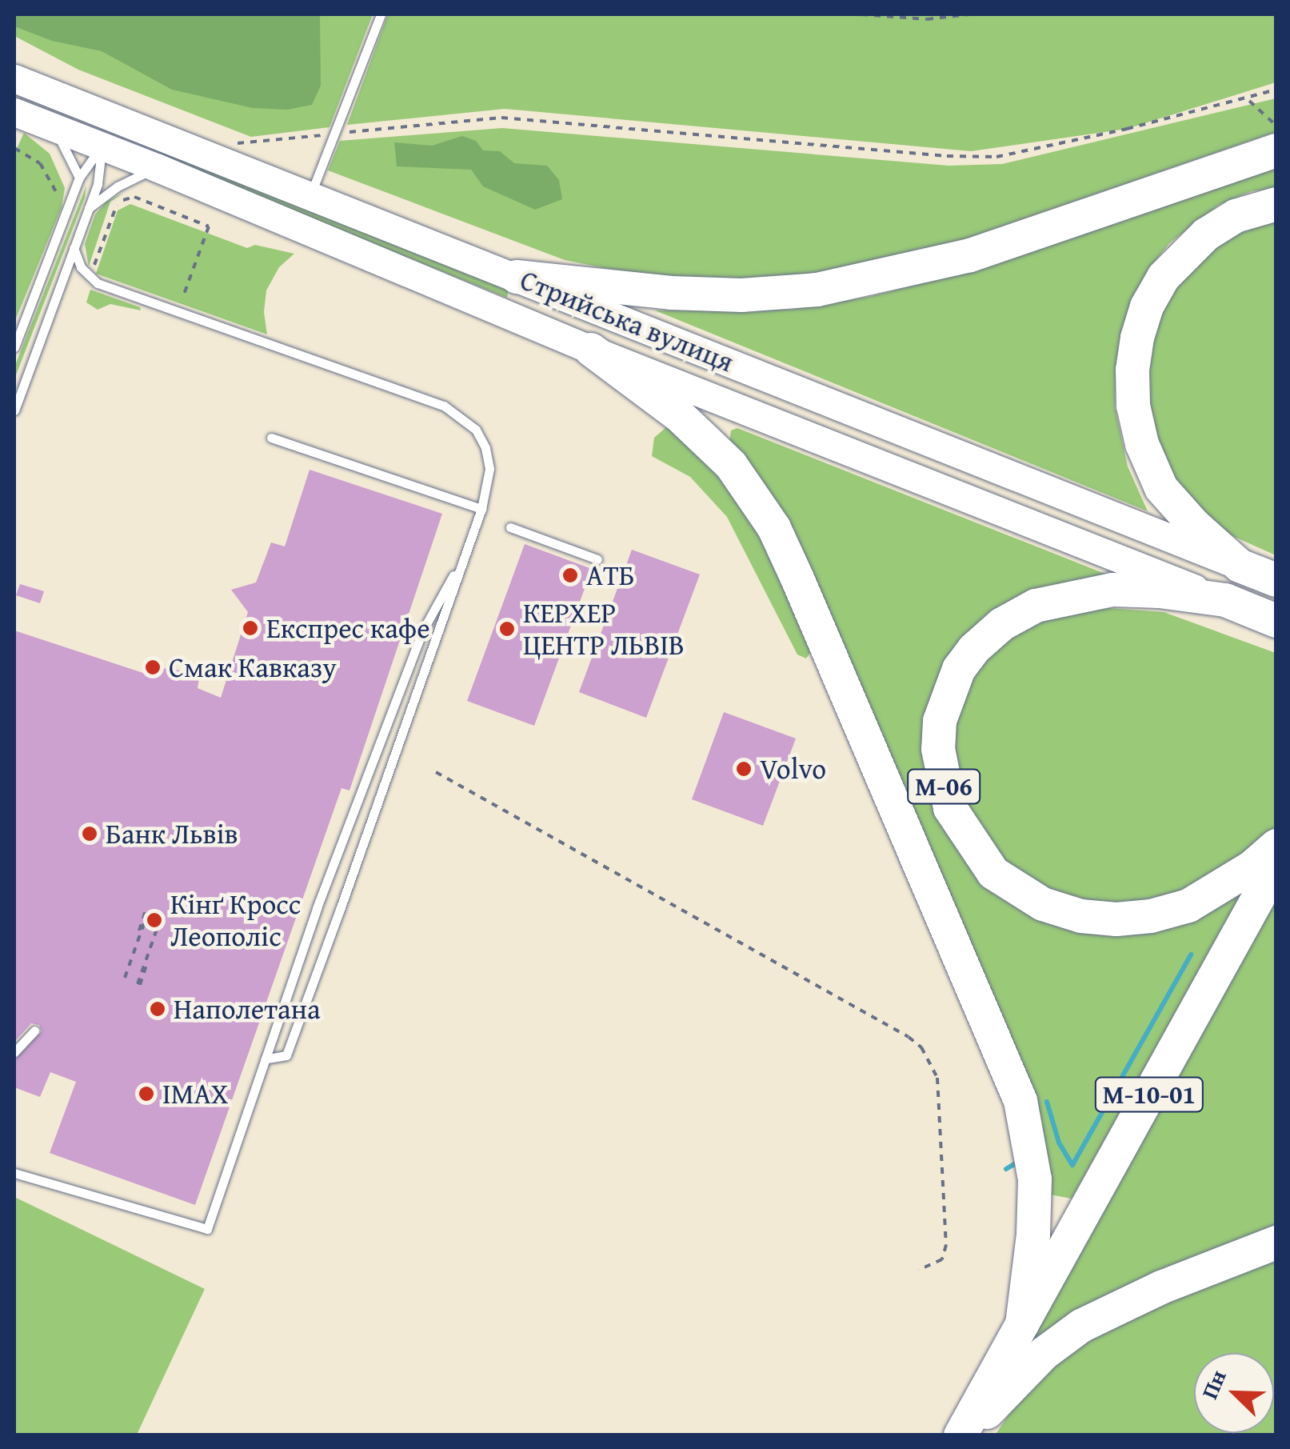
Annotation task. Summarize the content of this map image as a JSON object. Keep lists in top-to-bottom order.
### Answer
{
  "streets": {
    "highway": ["М-06", "М-10-01"],
    "main road": ["Стрийська вулиця"]
  },
  "crossings": [
    ["Стрийська вулиця", "М-06"]
  ],
  "places": [
    "АТБ",
    "Експрес кафе",
    "КЕРХЕР ЦЕНТР ЛЬВІВ",
    "Смак Кавказу",
    "Volvo",
    "Банк Львів",
    "Кінґ Кросс Леополіс",
    "Наполетана",
    "IMAX"
  ],
  "north": "top left"
}
